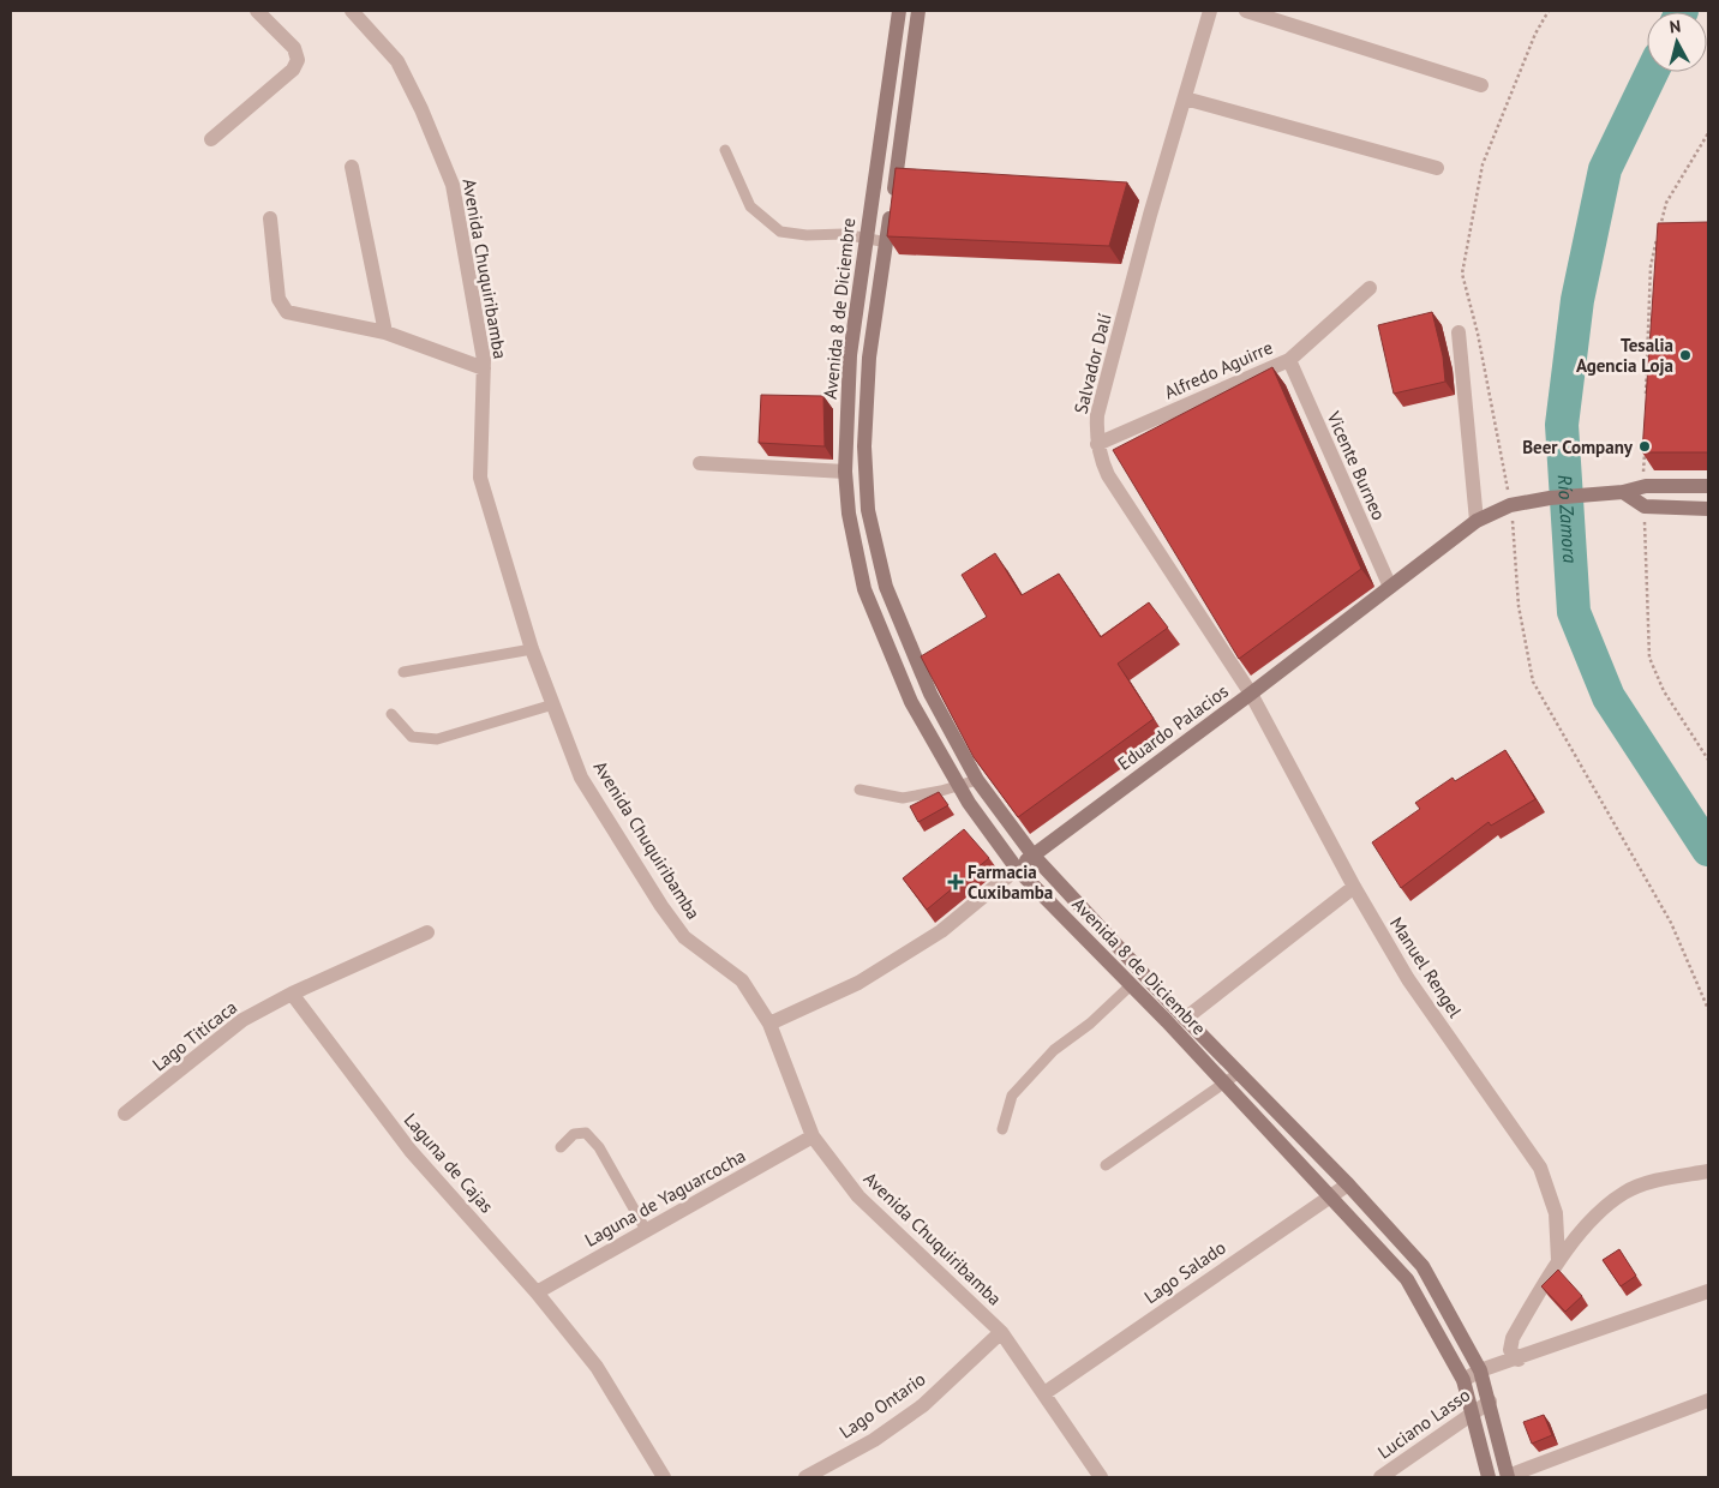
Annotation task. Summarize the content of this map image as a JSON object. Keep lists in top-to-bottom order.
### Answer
{
  "streets": {
    "main road": ["Avenida 8 de Diciembre", "Eduardo Palacios"],
    "street": [
      "Avenida Chuquiribamba",
      "Salvador Dalí",
      "Alfredo Aguirre",
      "Vicente Burneo",
      "Manuel Rengel",
      "Lago Titicaca",
      "Laguna de Cajas",
      "Laguna de Yaguarcocha",
      "Lago Salado",
      "Lago Ontario",
      "Luciano Lasso"
    ]
  },
  "crossings": [
    ["Avenida Chuquiribamba", "Eduardo Palacios"],
    ["Avenida Chuquiribamba", "Laguna de Yaguarcocha"],
    ["Avenida Chuquiribamba", "Lago Salado"],
    ["Avenida Chuquiribamba", "Lago Ontario"],
    ["Avenida 8 de Diciembre", "Eduardo Palacios"],
    ["Avenida 8 de Diciembre", "Lago Salado"],
    ["Avenida 8 de Diciembre", "Luciano Lasso"],
    ["Salvador Dalí", "Alfredo Aguirre"],
    ["Salvador Dalí", "Eduardo Palacios"],
    ["Salvador Dalí", "Manuel Rengel"],
    ["Alfredo Aguirre", "Vicente Burneo"],
    ["Vicente Burneo", "Eduardo Palacios"],
    ["Eduardo Palacios", "Manuel Rengel"],
    ["Lago Titicaca", "Laguna de Cajas"],
    ["Laguna de Cajas", "Laguna de Yaguarcocha"]
  ],
  "water": ["Río Zamora"],
  "places": {
    "other": ["Tesalia Agencia Loja", "Beer Company"],
    "health": ["Farmacia Cuxibamba"]
  },
  "north": "top"
}
